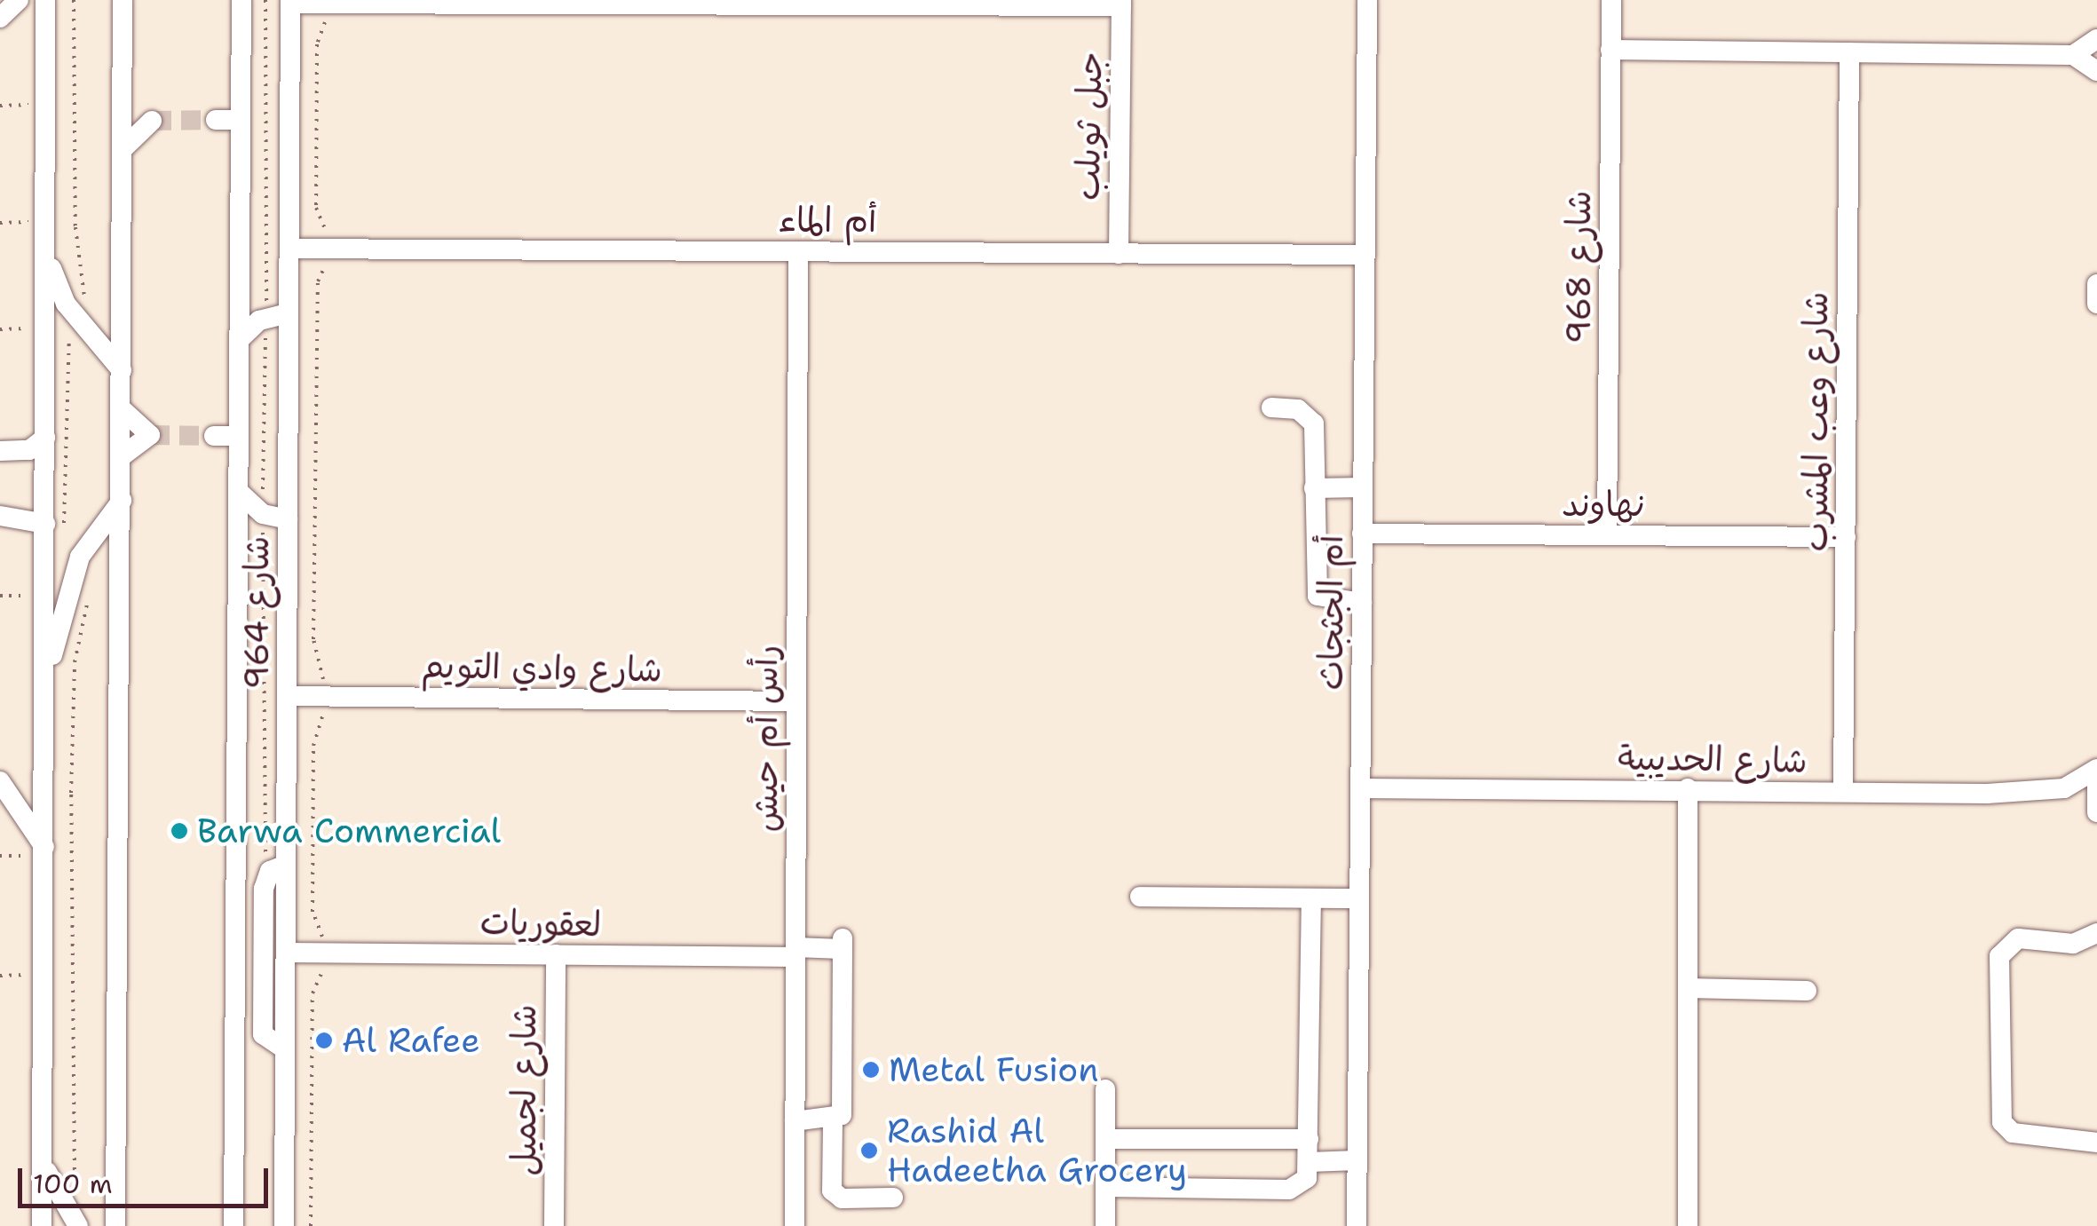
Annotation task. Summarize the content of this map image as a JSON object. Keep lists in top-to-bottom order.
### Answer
{
  "streets": {
    "street": [
      "جبل ثويلب",
      "أم الماء",
      "شارع 968",
      "شارع وعب المشرب",
      "نهاوند",
      "شارع 964",
      "أم الجثجاث",
      "شارع وادي التويم",
      "رأس أم حيش",
      "شارع الحديبية",
      "لعقوريات",
      "شارع لجميل"
    ]
  },
  "crossings": [
    ["جبل ثويلب", "أم الماء"],
    ["أم الماء", "شارع 964"],
    ["أم الماء", "أم الجثجاث"],
    ["أم الماء", "رأس أم حيش"],
    ["شارع 968", "نهاوند"],
    ["شارع وعب المشرب", "نهاوند"],
    ["شارع وعب المشرب", "شارع الحديبية"],
    ["نهاوند", "أم الجثجاث"],
    ["شارع 964", "شارع وادي التويم"],
    ["شارع 964", "لعقوريات"],
    ["أم الجثجاث", "شارع الحديبية"],
    ["شارع وادي التويم", "رأس أم حيش"],
    ["رأس أم حيش", "لعقوريات"],
    ["لعقوريات", "شارع لجميل"]
  ],
  "places": [
    "Barwa Commercial",
    "Al Rafee",
    "Metal Fusion",
    "Rashid Al Hadeetha Grocery"
  ],
  "scale_bar": "100 m"
}
